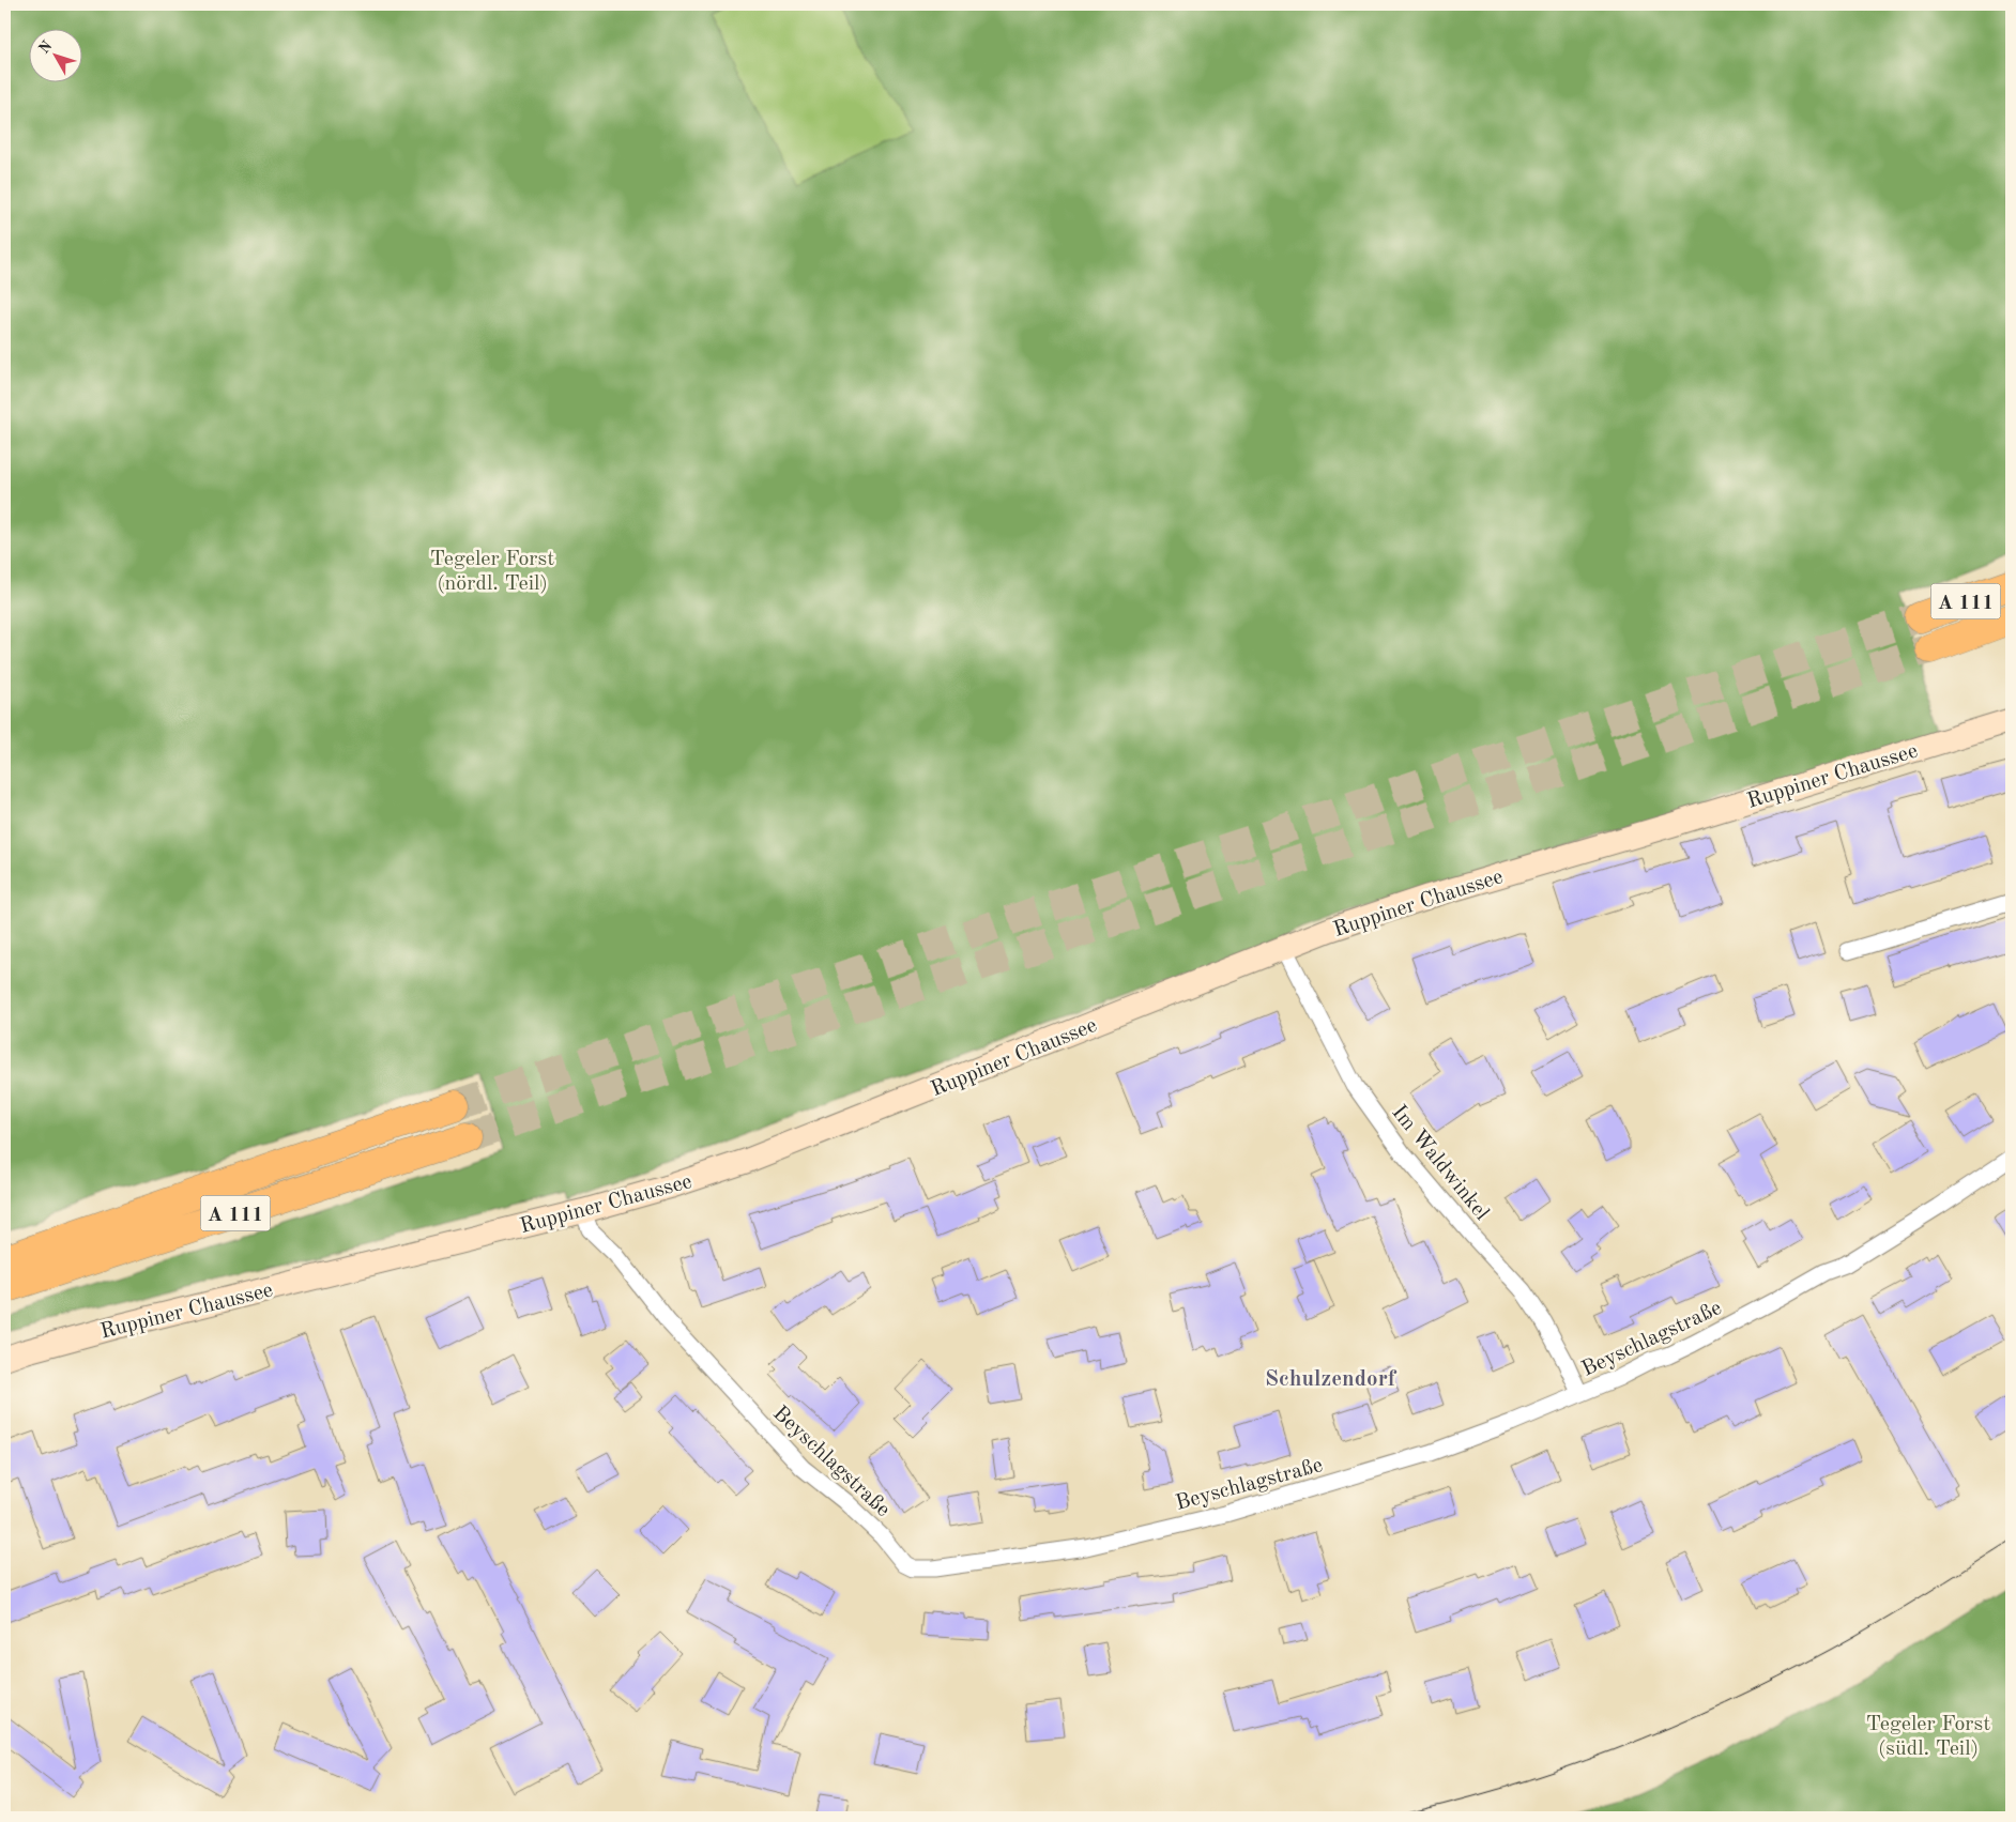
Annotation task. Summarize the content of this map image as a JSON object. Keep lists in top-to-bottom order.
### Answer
{
  "streets": {
    "highway": ["A 111"],
    "street": ["Ruppiner Chaussee", "Im Waldwinkel", "Beyschlagstraße"]
  },
  "crossings": [
    ["Ruppiner Chaussee", "Im Waldwinkel"],
    ["Ruppiner Chaussee", "Beyschlagstraße"],
    ["Im Waldwinkel", "Beyschlagstraße"]
  ],
  "districts": ["Schulzendorf"],
  "parks": ["Tegeler Forst (nördl. Teil)", "Tegeler Forst (südl. Teil)"],
  "north": "top left"
}
